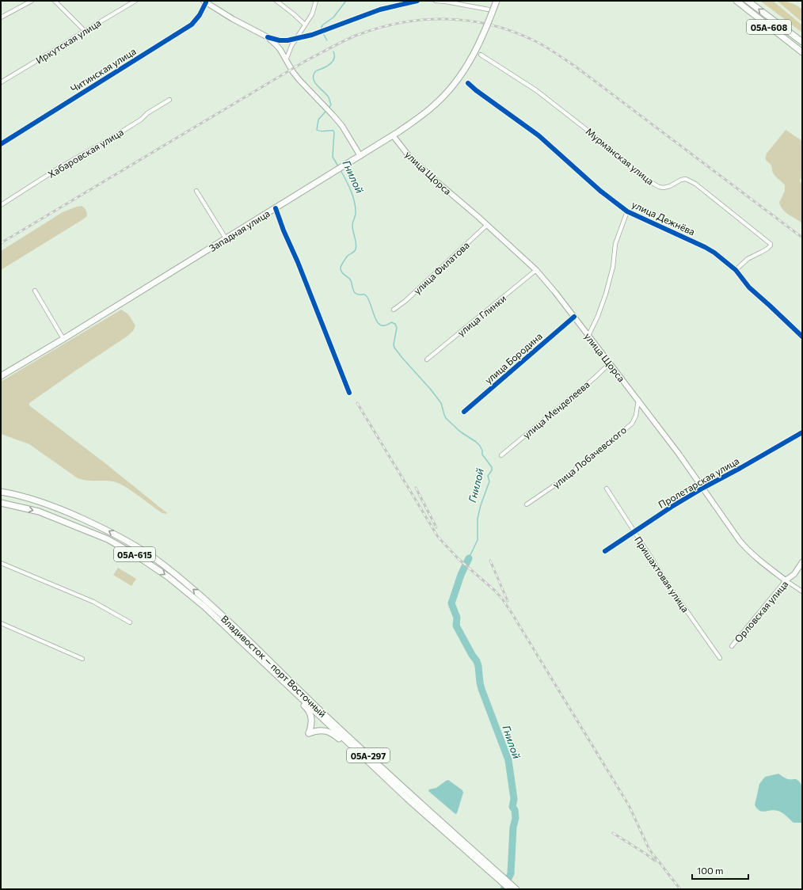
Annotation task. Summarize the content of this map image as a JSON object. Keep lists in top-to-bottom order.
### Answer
{
  "streets": {
    "main road": [
      "05А-608",
      "улица Щорса",
      "Западная улица",
      "05А-615",
      "Орловская улица",
      "Владивосток — порт Восточный",
      "05А-297"
    ],
    "street": [
      "Иркутская улица",
      "Читинская улица",
      "Хабаровская улица",
      "Мурманская улица",
      "улица Дежнёва",
      "улица Филатова",
      "улица Глинки",
      "улица Бородина",
      "улица Менделеева",
      "улица Лобачевского",
      "Пролетарская улица",
      "Пришахтовая улица"
    ]
  },
  "crossings": [
    ["Мурманская улица", "улица Дежнёва"],
    ["улица Щорса", "Западная улица"],
    ["улица Щорса", "улица Филатова"],
    ["улица Щорса", "улица Глинки"],
    ["улица Щорса", "улица Бородина"],
    ["улица Щорса", "улица Менделеева"],
    ["улица Щорса", "улица Лобачевского"],
    ["улица Щорса", "Пролетарская улица"],
    ["улица Щорса", "Орловская улица"],
    ["Пролетарская улица", "Пришахтовая улица"]
  ],
  "water": ["Гнилой"],
  "scale_bar": "100 m"
}
